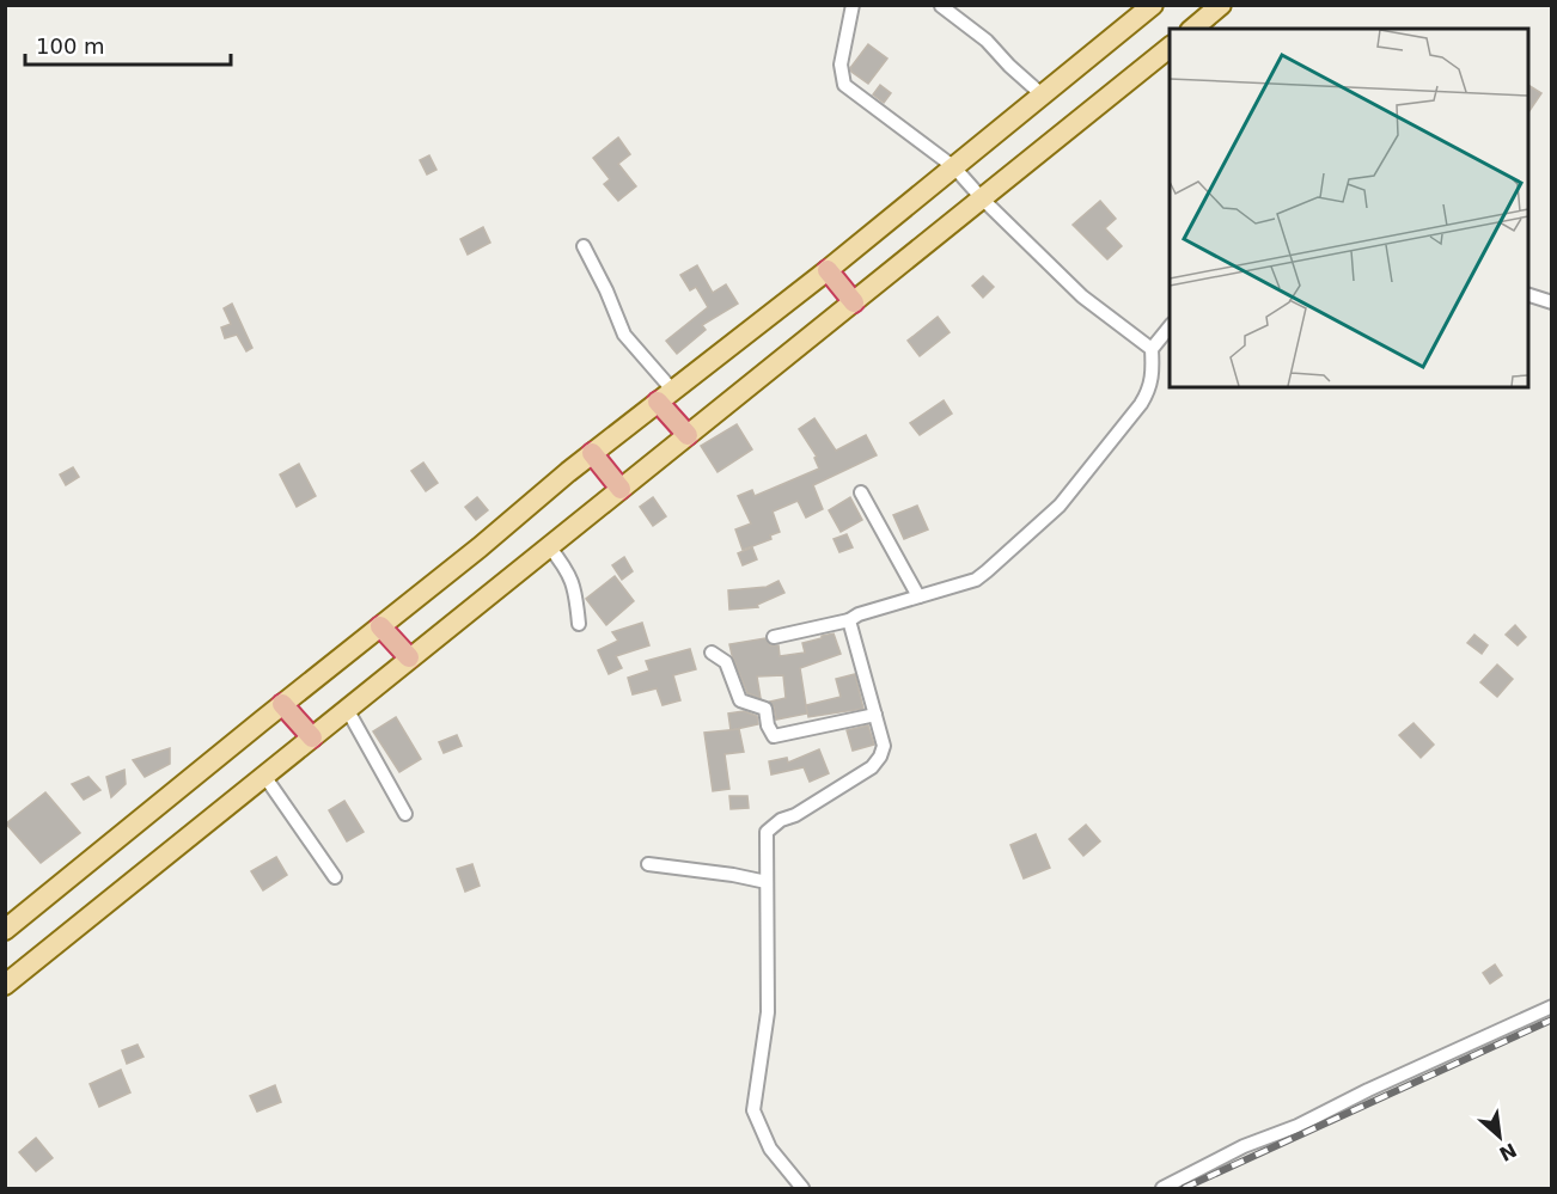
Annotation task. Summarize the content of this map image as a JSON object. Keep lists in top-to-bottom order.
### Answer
{
  "scale_bar": "100 m",
  "north": "bottom right"
}
